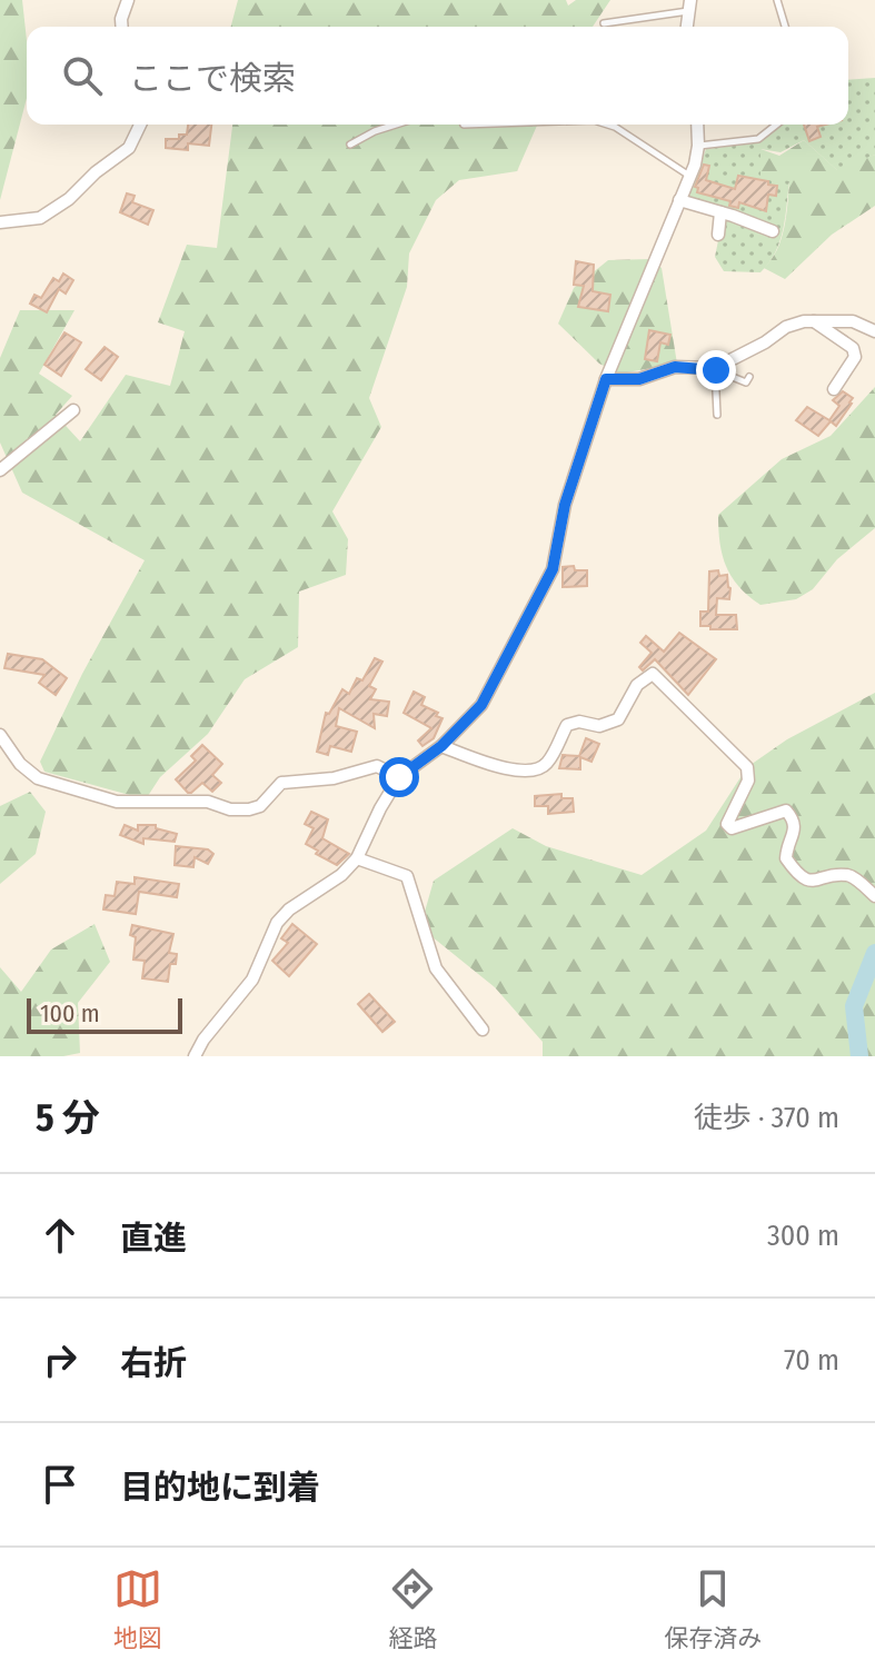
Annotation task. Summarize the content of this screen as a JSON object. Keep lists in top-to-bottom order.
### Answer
{
  "scale_bar": "100 m",
  "page": {
    "search": "ここで検索",
    "scale": "100 m",
    "heading": ["5 分", "徒歩 · 370 m"],
    "list": [
      ["直進", "300 m"],
      ["右折", "70 m"],
      "目的地に到着"
    ],
    "nav": ["地図", "経路", "保存済み"]
  }
}
